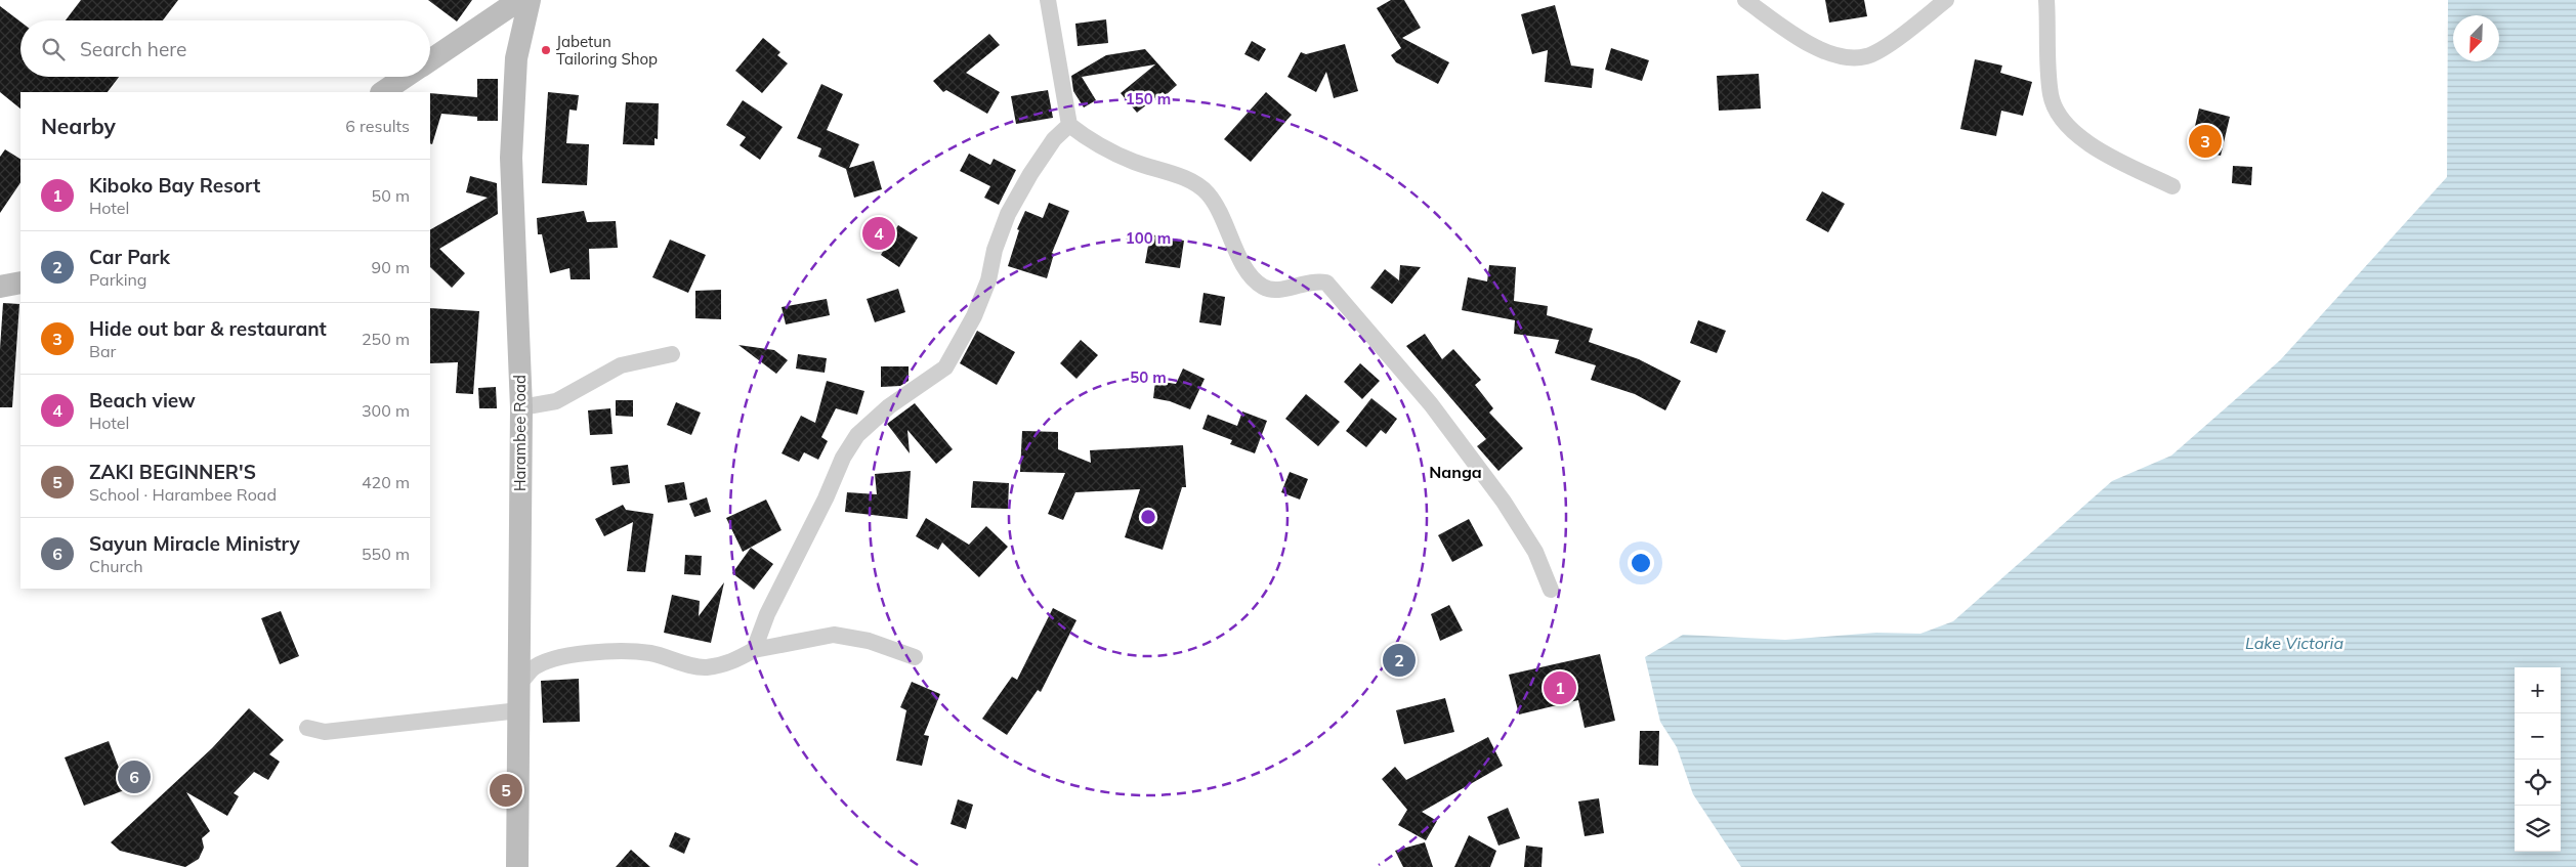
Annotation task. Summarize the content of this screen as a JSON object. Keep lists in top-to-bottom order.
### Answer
{
  "streets": {
    "main road": ["Harambee Road"]
  },
  "districts": ["Nanga"],
  "water": ["Lake Victoria"],
  "places": ["Jabetun Tailoring Shop"],
  "north": "bottom left",
  "page": {
    "search": "Search here",
    "heading": ["Nearby", "6 results"],
    "pins": [
      "3",
      "4",
      "2",
      "1",
      "6",
      "5"
    ],
    "list": [
      {
        "mark": "1",
        "name": "Kiboko Bay Resort",
        "note": "Hotel",
        "value": "50 m"
      },
      {
        "mark": "2",
        "name": "Car Park",
        "note": "Parking",
        "value": "90 m"
      },
      {
        "mark": "3",
        "name": "Hide out bar & restaurant",
        "note": "Bar",
        "value": "250 m"
      },
      {
        "mark": "4",
        "name": "Beach view",
        "note": "Hotel",
        "value": "300 m"
      },
      {
        "mark": "5",
        "name": "ZAKI BEGINNER'S",
        "note": "School · Harambee Road",
        "value": "420 m"
      },
      {
        "mark": "6",
        "name": "Sayun Miracle Ministry",
        "note": "Church",
        "value": "550 m"
      }
    ],
    "map_buttons": ["+", "−"]
  },
  "rings": ["150 m", "100 m", "50 m"]
}
